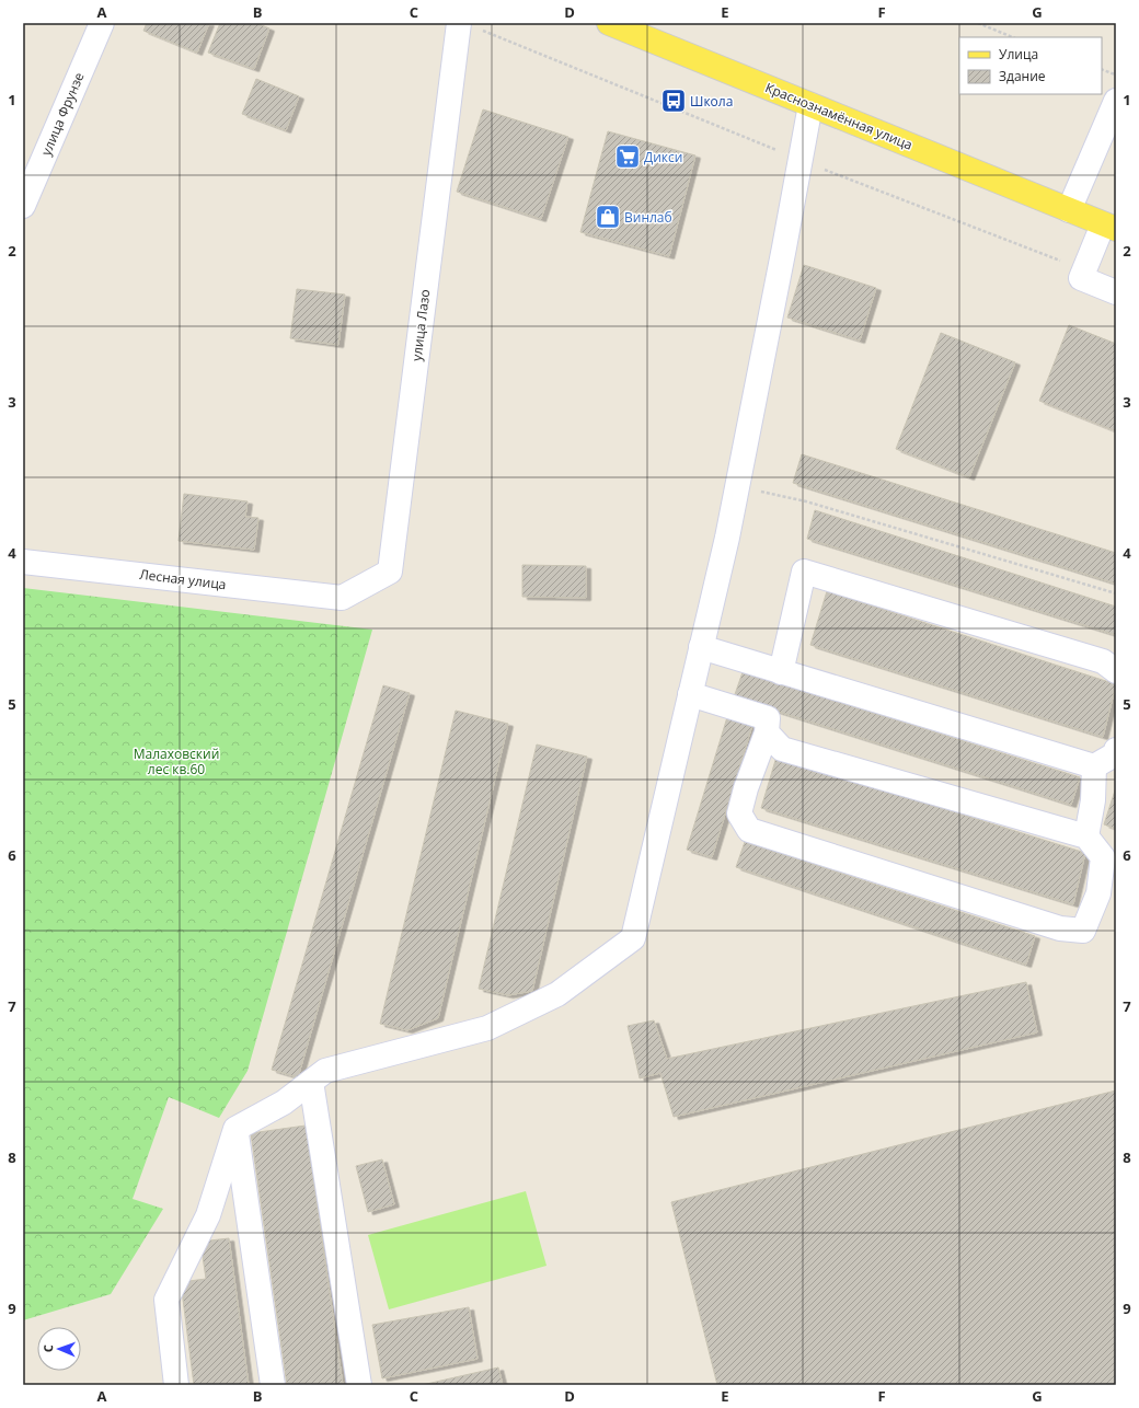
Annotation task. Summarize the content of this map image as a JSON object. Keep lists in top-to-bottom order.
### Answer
{
  "streets": {
    "main road": ["Краснознамённая улица"],
    "street": ["улица Фрунзе", "улица Лазо", "Лесная улица"]
  },
  "crossings": [
    ["улица Лазо", "Лесная улица"]
  ],
  "parks": ["Малаховский лес кв.60"],
  "places": {
    "bus stop": ["Школа"],
    "supermarket": ["Дикси"],
    "shop": ["Винлаб"]
  },
  "legend": ["Улица", "Здание"],
  "north": "left",
  "grid": {
    "columns": [
      "A",
      "B",
      "C",
      "D",
      "E",
      "F",
      "G"
    ],
    "rows": [
      "1",
      "2",
      "3",
      "4",
      "5",
      "6",
      "7",
      "8",
      "9"
    ]
  }
}
